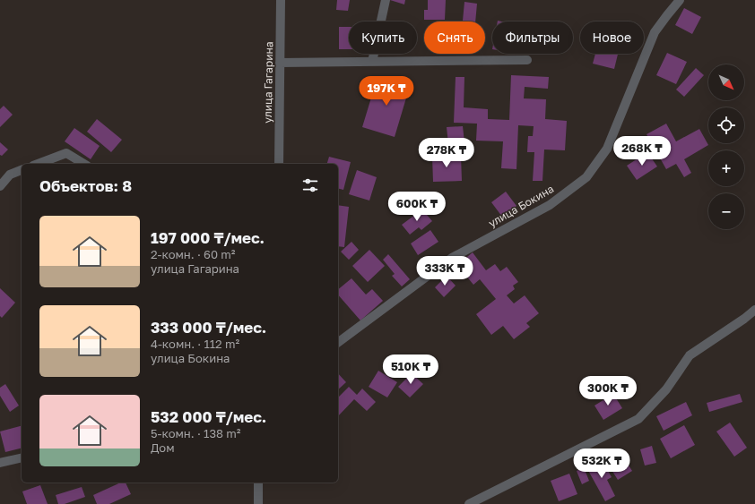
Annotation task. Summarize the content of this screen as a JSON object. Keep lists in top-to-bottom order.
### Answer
{
  "streets": {
    "street": ["улица Гагарина", "улица Бокина"]
  },
  "north": "bottom right",
  "page": {
    "chip": [
      "Купить",
      "Снять",
      "Фильтры",
      "Новое"
    ],
    "map_buttons": ["+", "−"],
    "price": [
      "197K ₸",
      "268K ₸",
      "278K ₸",
      "600K ₸",
      "333K ₸",
      "510K ₸",
      "300K ₸",
      "532K ₸"
    ],
    "heading": "Объектов: 8",
    "list": [
      {
        "name": "197 000 ₸/мес.",
        "note": "2-комн. · 60 m² · улица Гагарина"
      },
      {
        "name": "333 000 ₸/мес.",
        "note": "4-комн. · 112 m² · улица Бокина"
      },
      {
        "name": "532 000 ₸/мес.",
        "note": "5-комн. · 138 m² · Дом"
      }
    ]
  }
}
